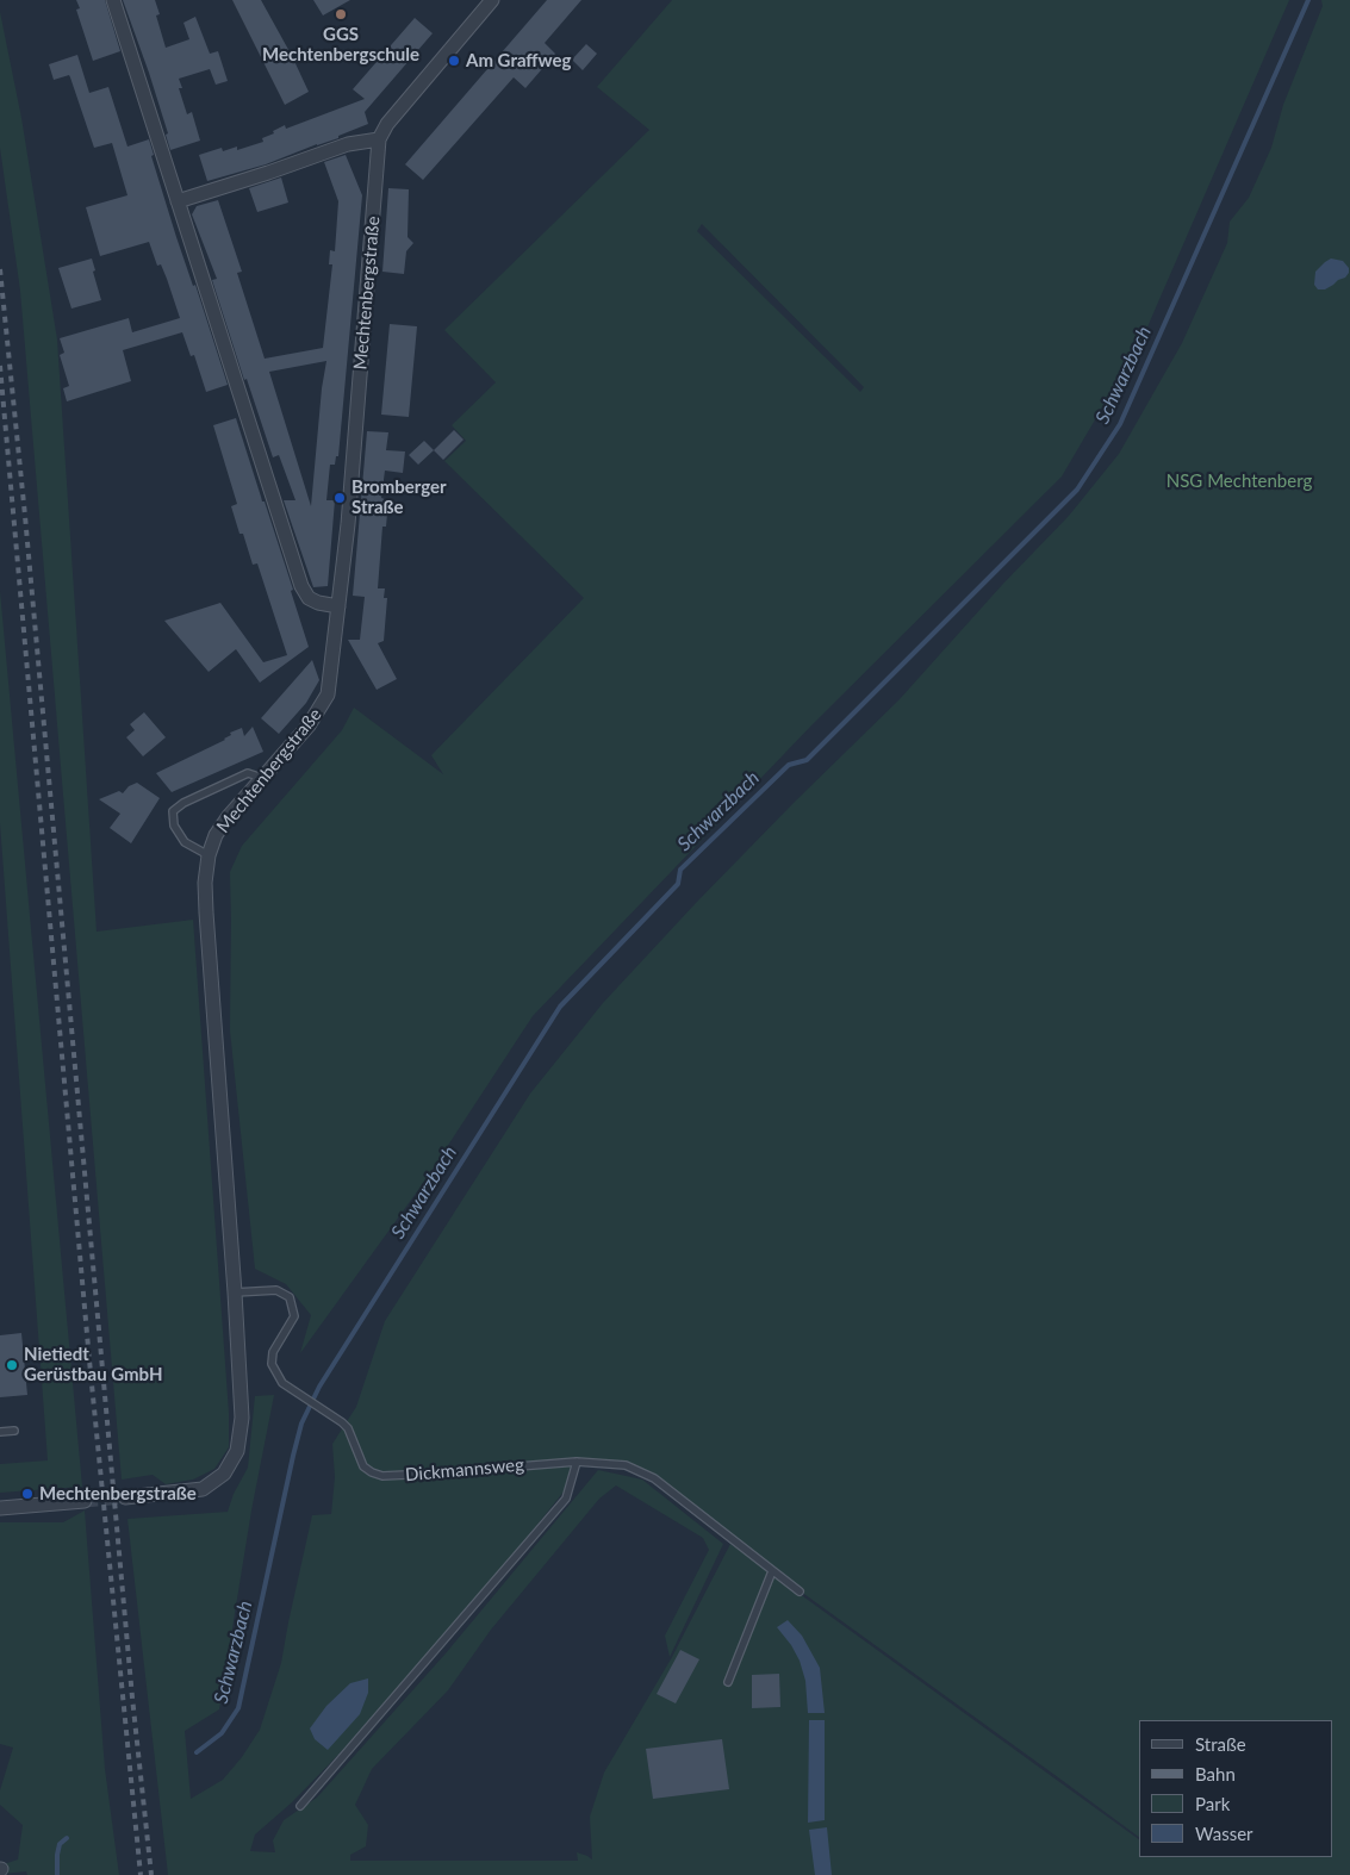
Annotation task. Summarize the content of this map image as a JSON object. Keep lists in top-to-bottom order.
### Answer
{
  "streets": {
    "street": ["Mechtenbergstraße"],
    "lane": ["Dickmannsweg"]
  },
  "crossings": [
    ["Mechtenbergstraße", "Dickmannsweg"]
  ],
  "water": ["Schwarzbach"],
  "parks": ["NSG Mechtenberg"],
  "places": [
    "GGS Mechtenbergschule",
    "Am Graffweg",
    "Bromberger Straße",
    "Nietiedt Gerüstbau GmbH",
    "Mechtenbergstraße"
  ],
  "legend": [
    "Straße",
    "Bahn",
    "Park",
    "Wasser"
  ]
}
